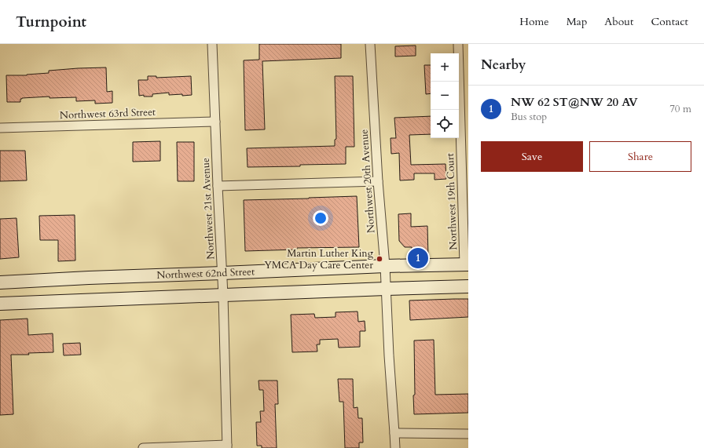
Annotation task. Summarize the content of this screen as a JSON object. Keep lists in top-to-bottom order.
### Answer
{
  "streets": {
    "main road": ["Northwest 62nd Street"],
    "street": [
      "Northwest 63rd Street",
      "Northwest 20th Avenue",
      "Northwest 19th Court",
      "Northwest 21st Avenue"
    ]
  },
  "crossings": [
    ["Northwest 63rd Street", "Northwest 21st Avenue"],
    ["Northwest 20th Avenue", "Northwest 62nd Street"],
    ["Northwest 19th Court", "Northwest 62nd Street"],
    ["Northwest 21st Avenue", "Northwest 62nd Street"]
  ],
  "places": ["Martin Luther King YMCA Day Care Center"],
  "page": {
    "header": "Turnpoint",
    "nav": [
      "Home",
      "Map",
      "About",
      "Contact"
    ],
    "heading": "Nearby",
    "map_buttons": ["+", "−"],
    "list": [
      {
        "mark": "1",
        "name": "NW 62 ST@NW 20 AV",
        "note": "Bus stop",
        "value": "70 m"
      }
    ],
    "buttons": ["Save", "Share"],
    "pins": "1"
  }
}
